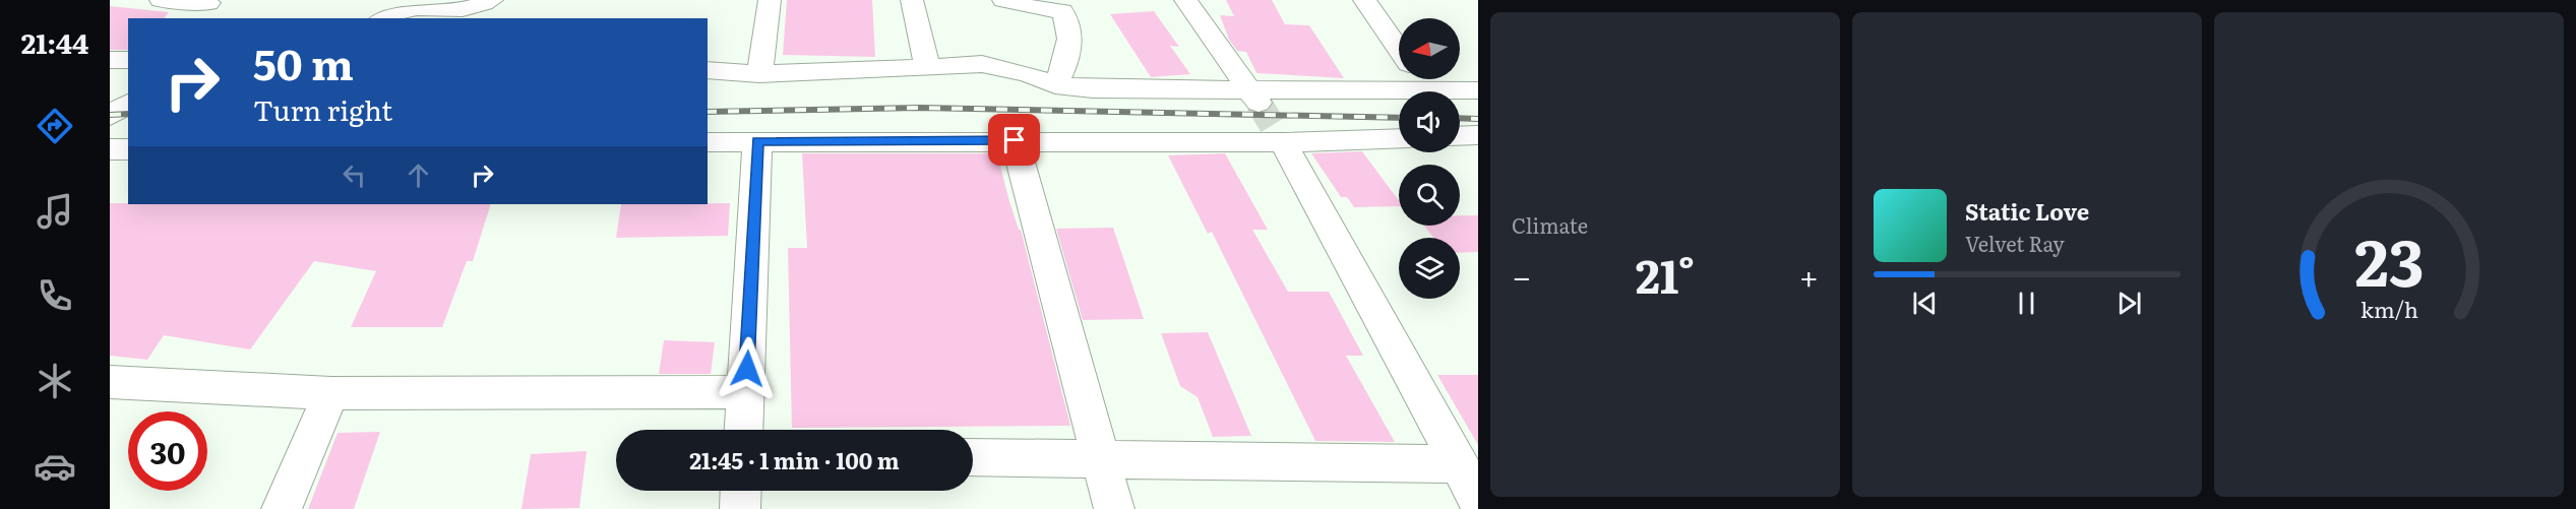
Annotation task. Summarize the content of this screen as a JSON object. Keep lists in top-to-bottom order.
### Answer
{
  "north": "left",
  "page": {
    "tabs": "21:44",
    "tile": "Climate",
    "turn": ["50 m", "Turn right"],
    "song": ["Static Love", "Velvet Ray"],
    "heat": ["−", "21°", "+"],
    "limit": "30",
    "trip": "21:45 · 1 min · 100 m",
    "gauge": ["23", "km/h"]
  }
}
